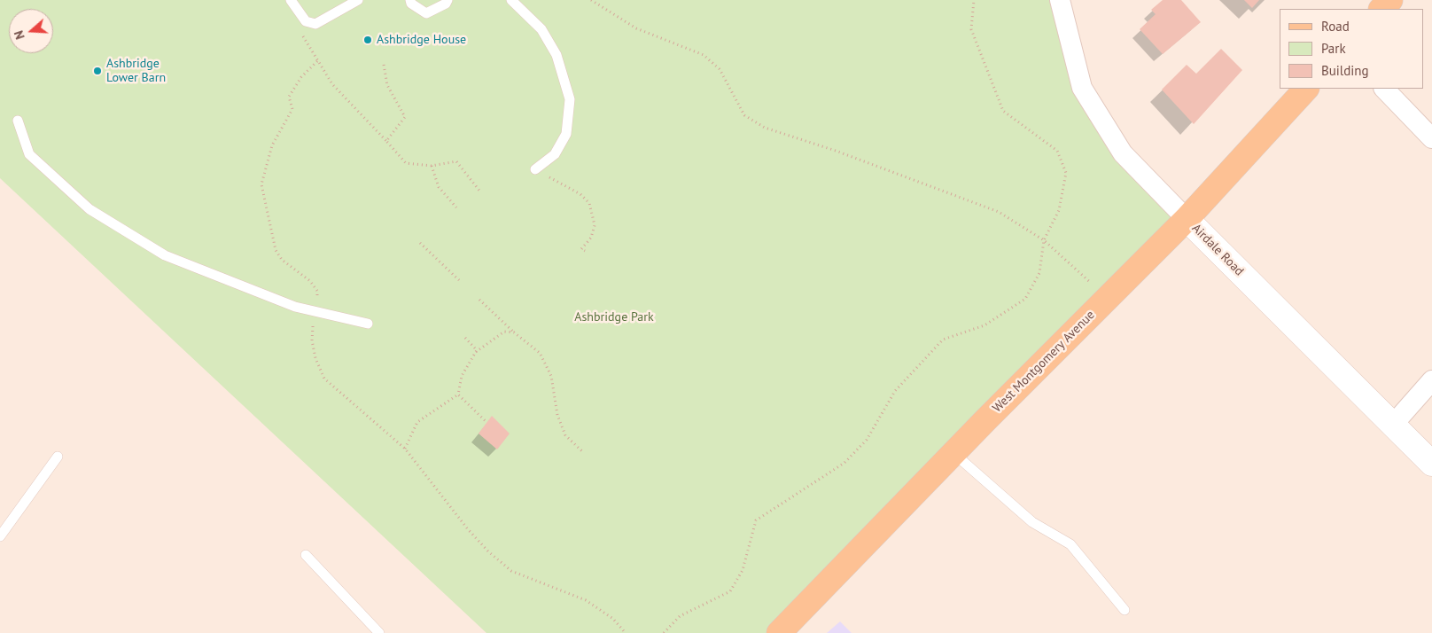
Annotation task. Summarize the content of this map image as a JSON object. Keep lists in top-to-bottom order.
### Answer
{
  "streets": {
    "main road": ["West Montgomery Avenue"],
    "street": ["Airdale Road"]
  },
  "crossings": [
    ["Airdale Road", "West Montgomery Avenue"]
  ],
  "parks": ["Ashbridge Park"],
  "places": ["Ashbridge House", "Ashbridge Lower Barn"],
  "legend": ["Road", "Park", "Building"],
  "north": "left"
}
